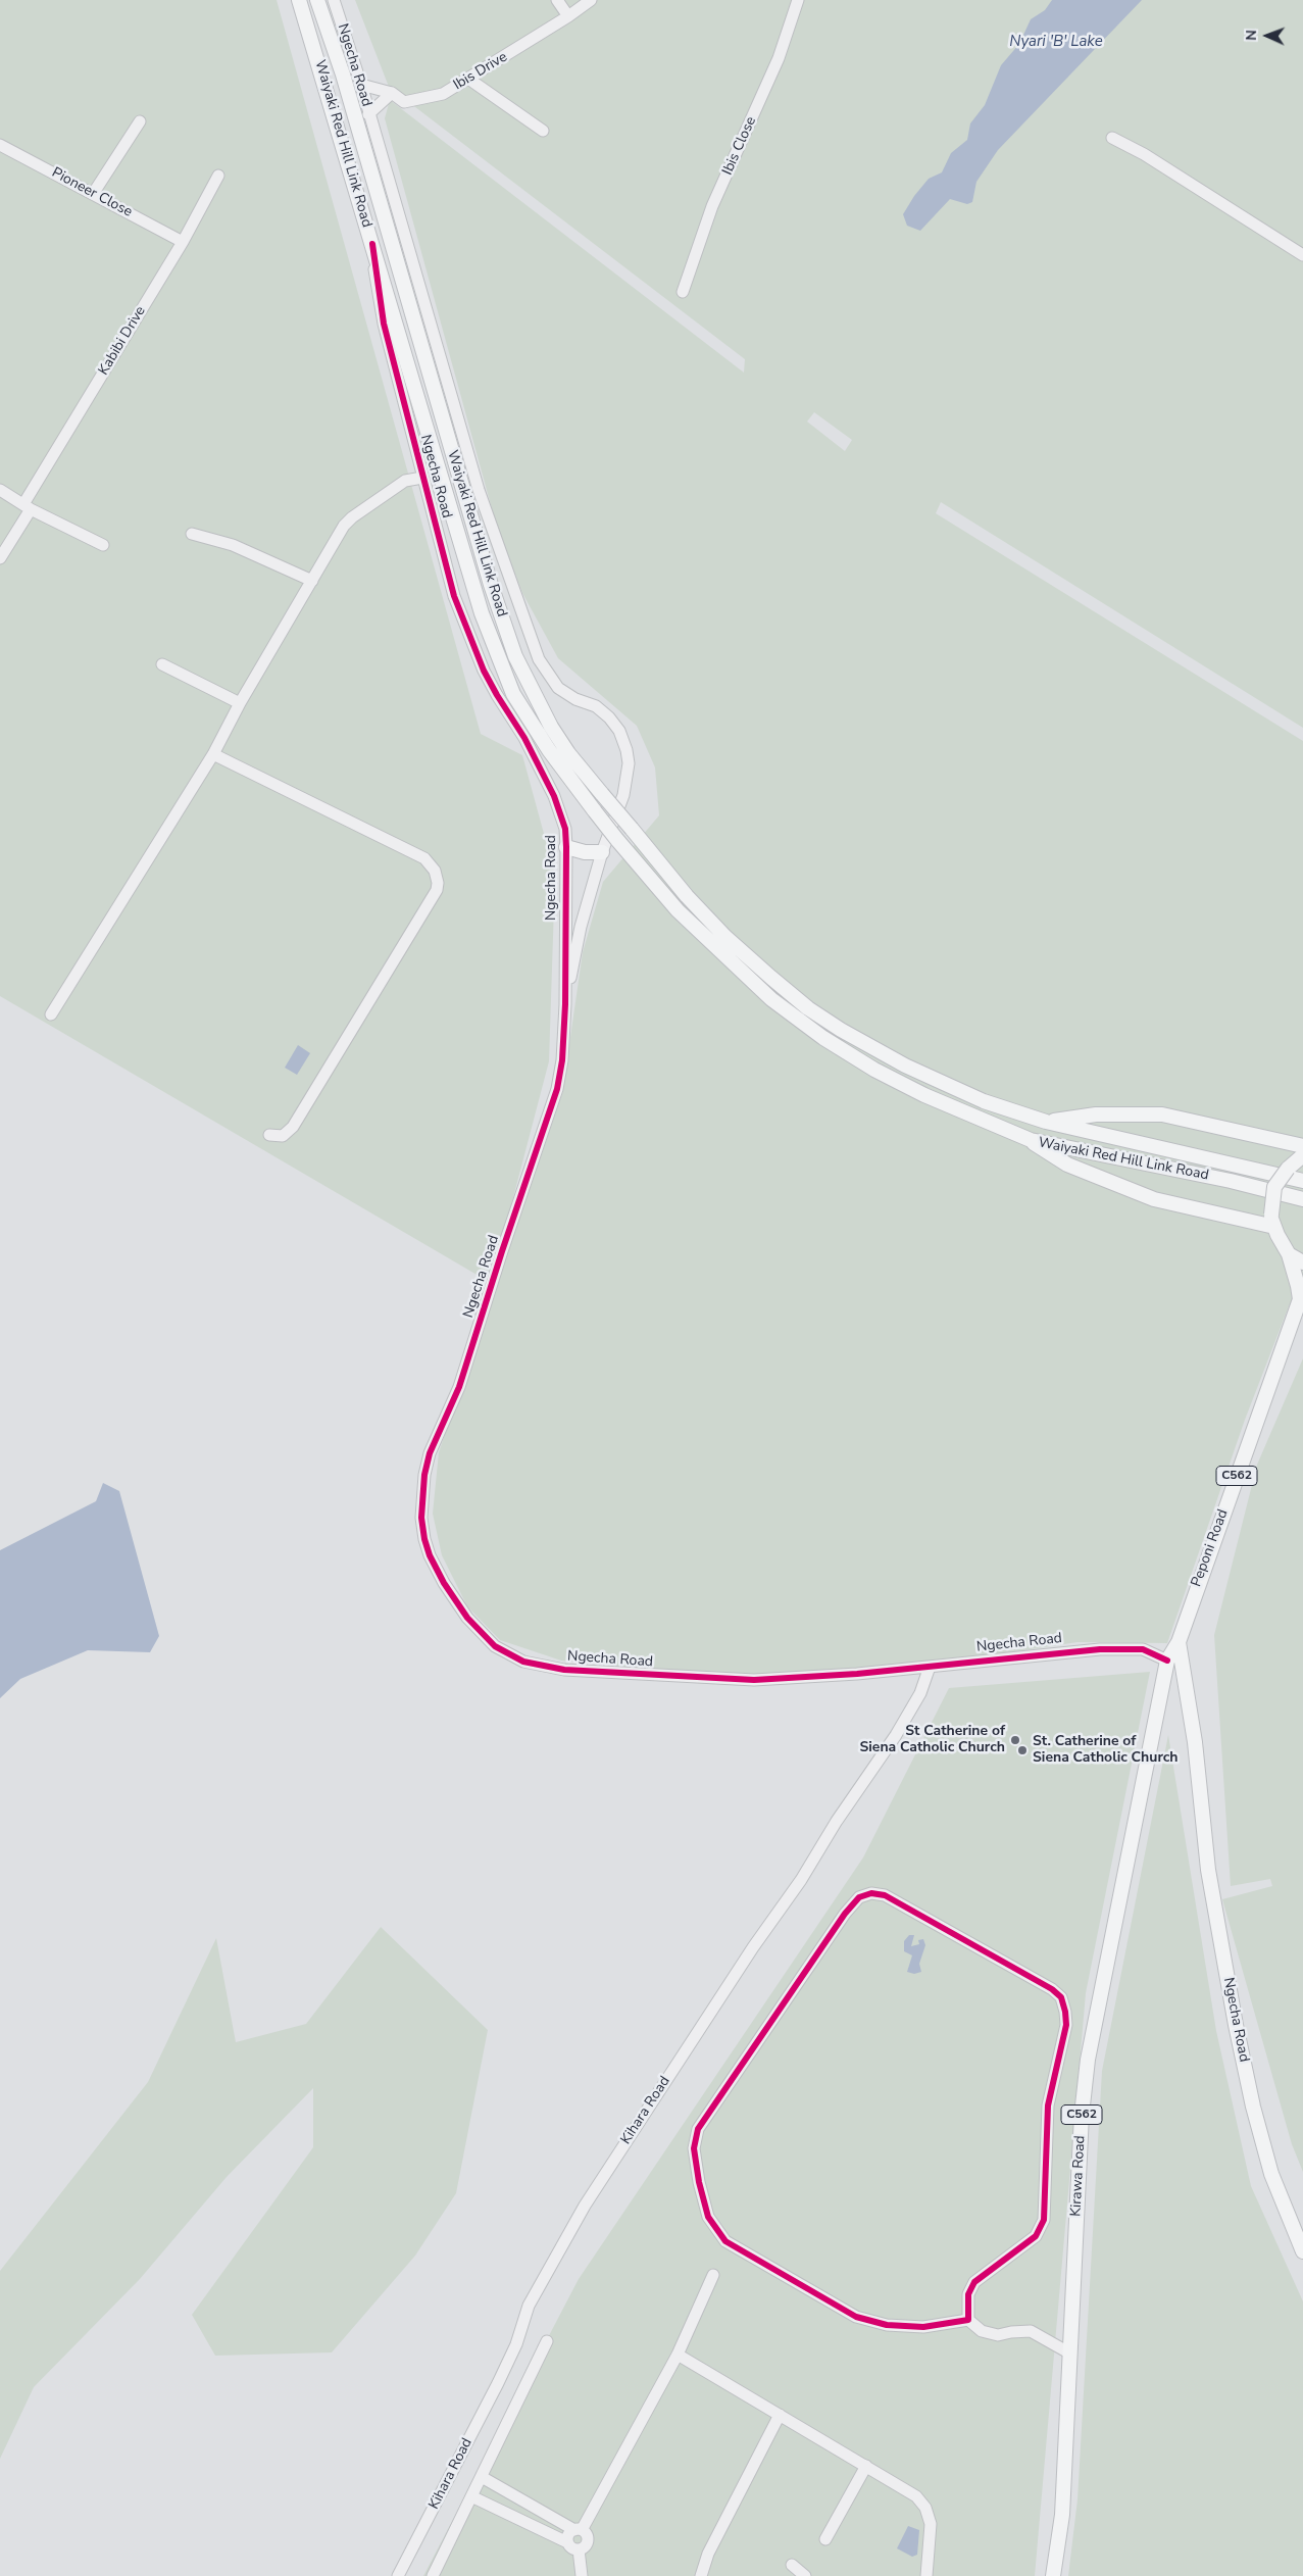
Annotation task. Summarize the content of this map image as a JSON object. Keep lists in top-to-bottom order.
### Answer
{
  "streets": {
    "main road": [
      "Ngecha Road",
      "Waiyaki Red Hill Link Road",
      "C562",
      "Peponi Road",
      "Kirawa Road"
    ],
    "street": [
      "Ibis Drive",
      "Ibis Close",
      "Pioneer Close",
      "Kabibi Drive",
      "Kihara Road"
    ]
  },
  "crossings": [
    ["Ngecha Road", "Ibis Drive"],
    ["Ngecha Road", "Waiyaki Red Hill Link Road"],
    ["Ngecha Road", "Peponi Road"],
    ["Ngecha Road", "Kihara Road"],
    ["Ngecha Road", "Kirawa Road"],
    ["Pioneer Close", "Kabibi Drive"]
  ],
  "water": ["Nyari 'B' Lake"],
  "places": ["St Catherine of Siena Catholic Church", "St. Catherine of Siena Catholic Church"],
  "north": "left"
}
